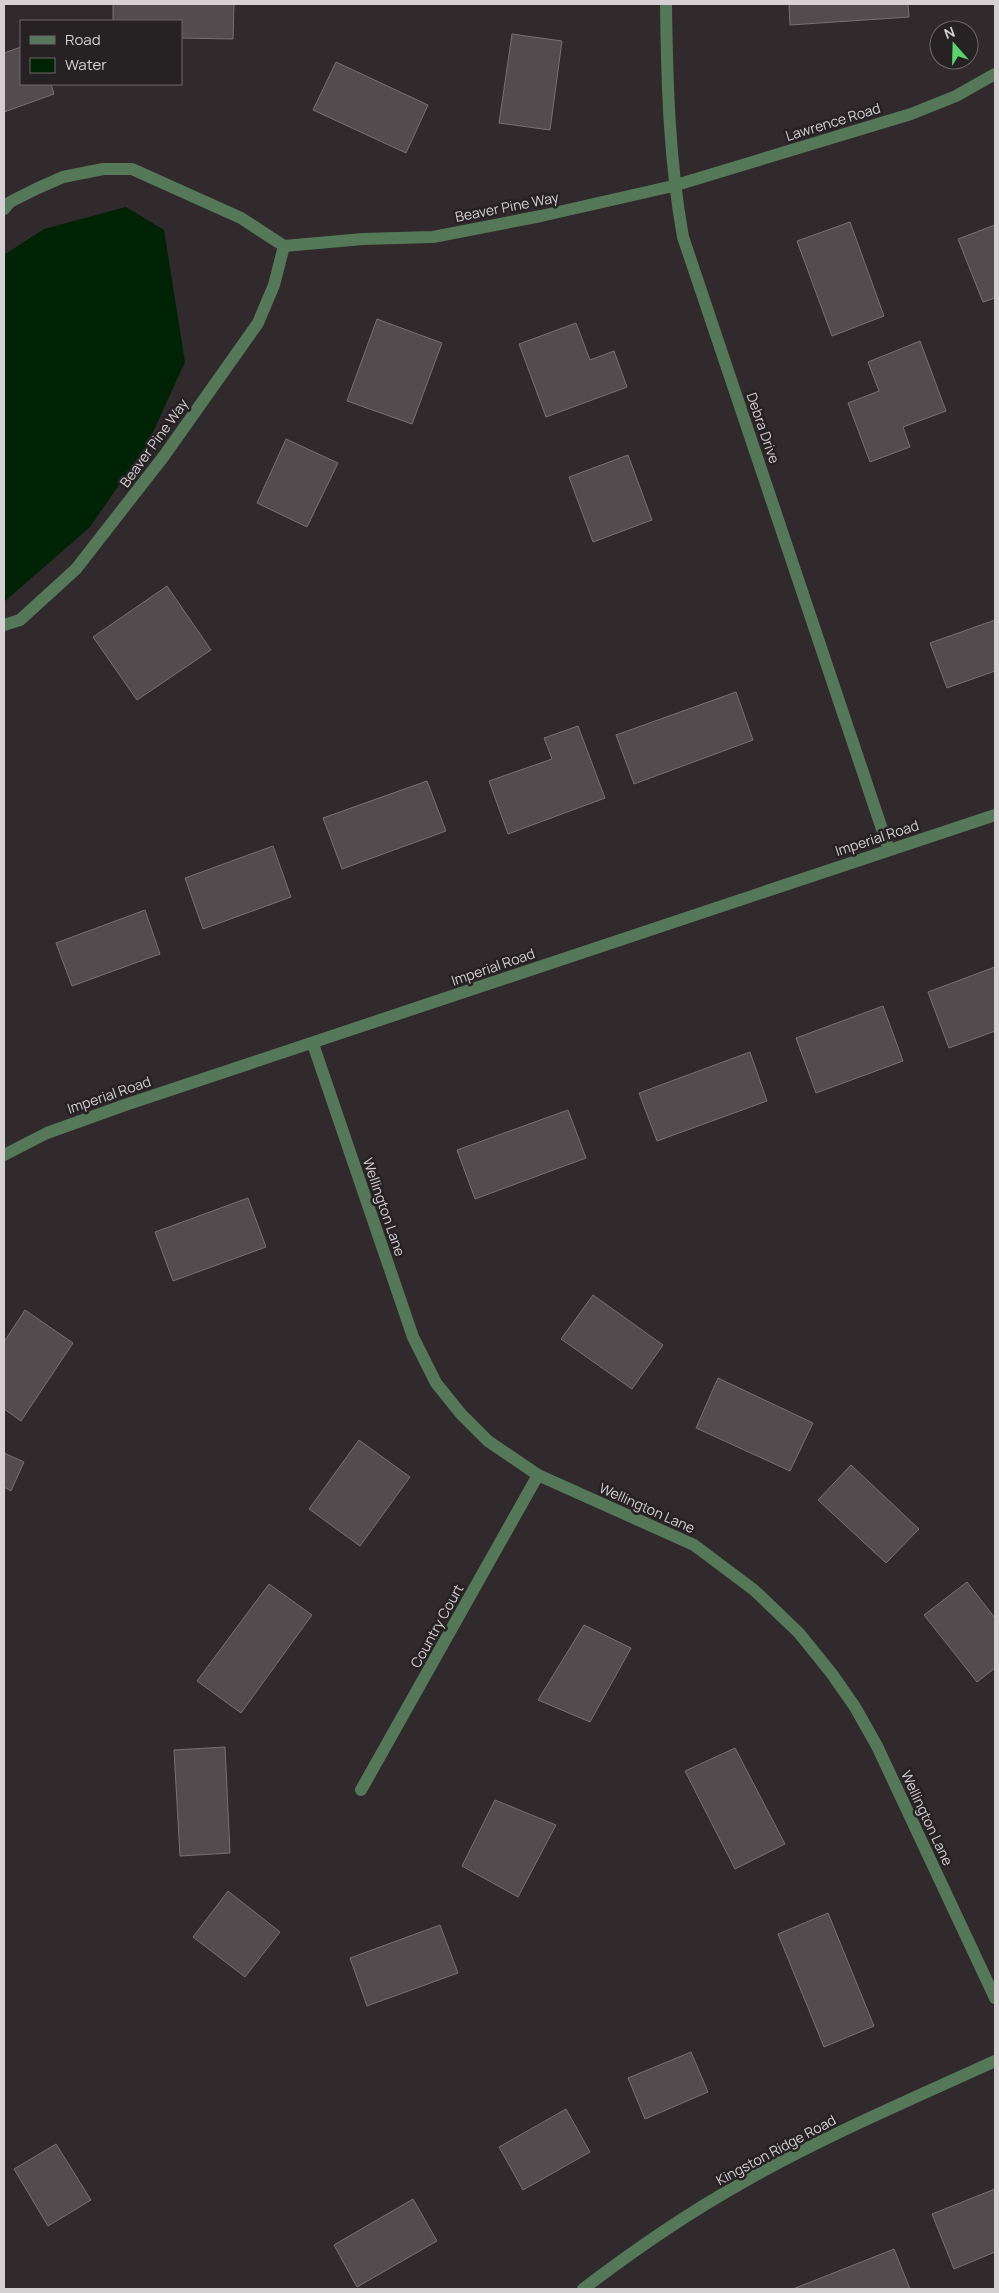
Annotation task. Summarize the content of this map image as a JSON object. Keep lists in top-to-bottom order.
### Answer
{
  "streets": {
    "street": [
      "Lawrence Road",
      "Beaver Pine Way",
      "Debra Drive",
      "Imperial Road",
      "Wellington Lane",
      "Country Court",
      "Kingston Ridge Road"
    ]
  },
  "crossings": [
    ["Lawrence Road", "Beaver Pine Way"],
    ["Lawrence Road", "Debra Drive"],
    ["Beaver Pine Way", "Debra Drive"],
    ["Debra Drive", "Imperial Road"],
    ["Imperial Road", "Wellington Lane"],
    ["Wellington Lane", "Country Court"]
  ],
  "legend": ["Road", "Water"],
  "north": "top"
}
